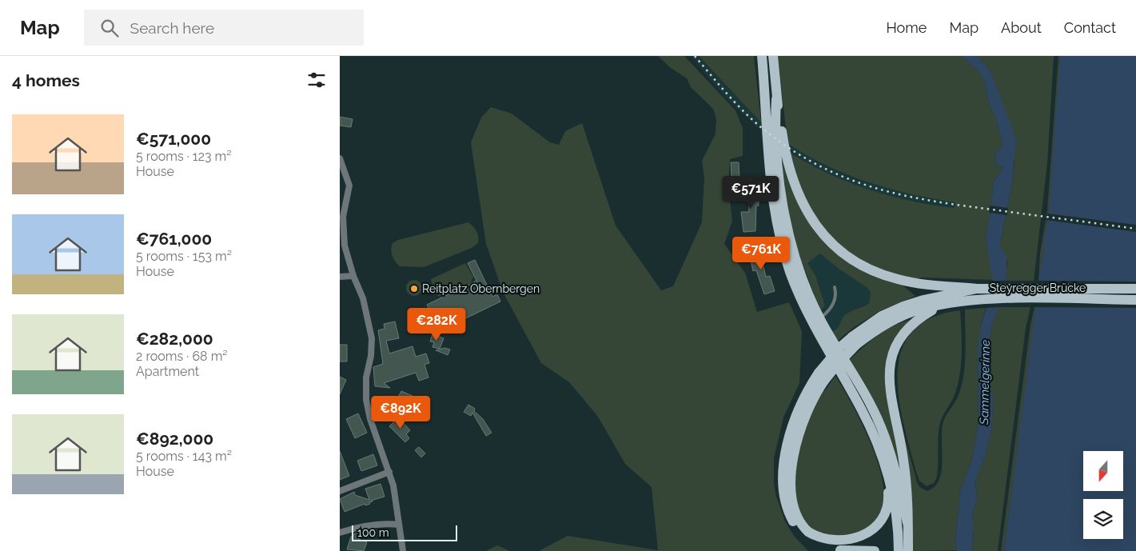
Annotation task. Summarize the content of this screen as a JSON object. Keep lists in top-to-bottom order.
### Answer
{
  "streets": {
    "main road": ["Steyregger Brücke"]
  },
  "water": ["Sammelgerinne"],
  "places": ["Reitplatz Obernbergen"],
  "scale_bar": "100 m",
  "north": "bottom",
  "page": {
    "header": "Map",
    "search": "Search here",
    "nav": [
      "Home",
      "Map",
      "About",
      "Contact"
    ],
    "heading": "4 homes",
    "list": [
      {
        "name": "€571,000",
        "note": "5 rooms · 123 m² · House"
      },
      {
        "name": "€761,000",
        "note": "5 rooms · 153 m² · House"
      },
      {
        "name": "€282,000",
        "note": "2 rooms · 68 m² · Apartment"
      },
      {
        "name": "€892,000",
        "note": "5 rooms · 143 m² · House"
      }
    ],
    "price": [
      "€571K",
      "€761K",
      "€282K",
      "€892K"
    ],
    "scale": "100 m"
  }
}
